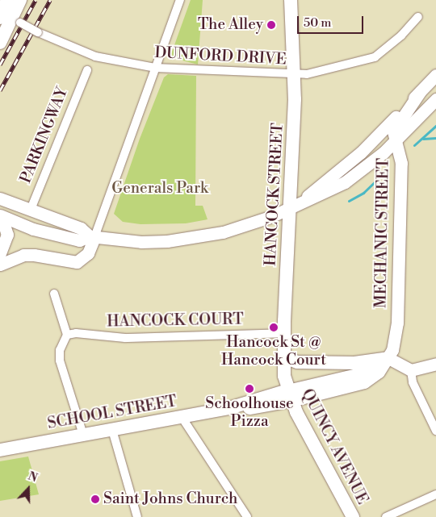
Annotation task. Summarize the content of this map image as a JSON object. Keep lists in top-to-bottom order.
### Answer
{
  "streets": {
    "main road": ["HANCOCK STREET", "SCHOOL STREET", "QUINCY AVENUE"],
    "street": [
      "DUNFORD DRIVE",
      "PARKINGWAY",
      "MECHANIC STREET",
      "HANCOCK COURT"
    ]
  },
  "crossings": [
    ["DUNFORD DRIVE", "HANCOCK STREET"],
    ["HANCOCK STREET", "HANCOCK COURT"],
    ["HANCOCK STREET", "SCHOOL STREET"],
    ["HANCOCK STREET", "QUINCY AVENUE"],
    ["SCHOOL STREET", "QUINCY AVENUE"]
  ],
  "parks": ["Generals Park"],
  "places": [
    "The Alley",
    "Hancock St @ Hancock Court",
    "Schoolhouse Pizza",
    "Saint Johns Church"
  ],
  "scale_bar": "50 m",
  "north": "top"
}
